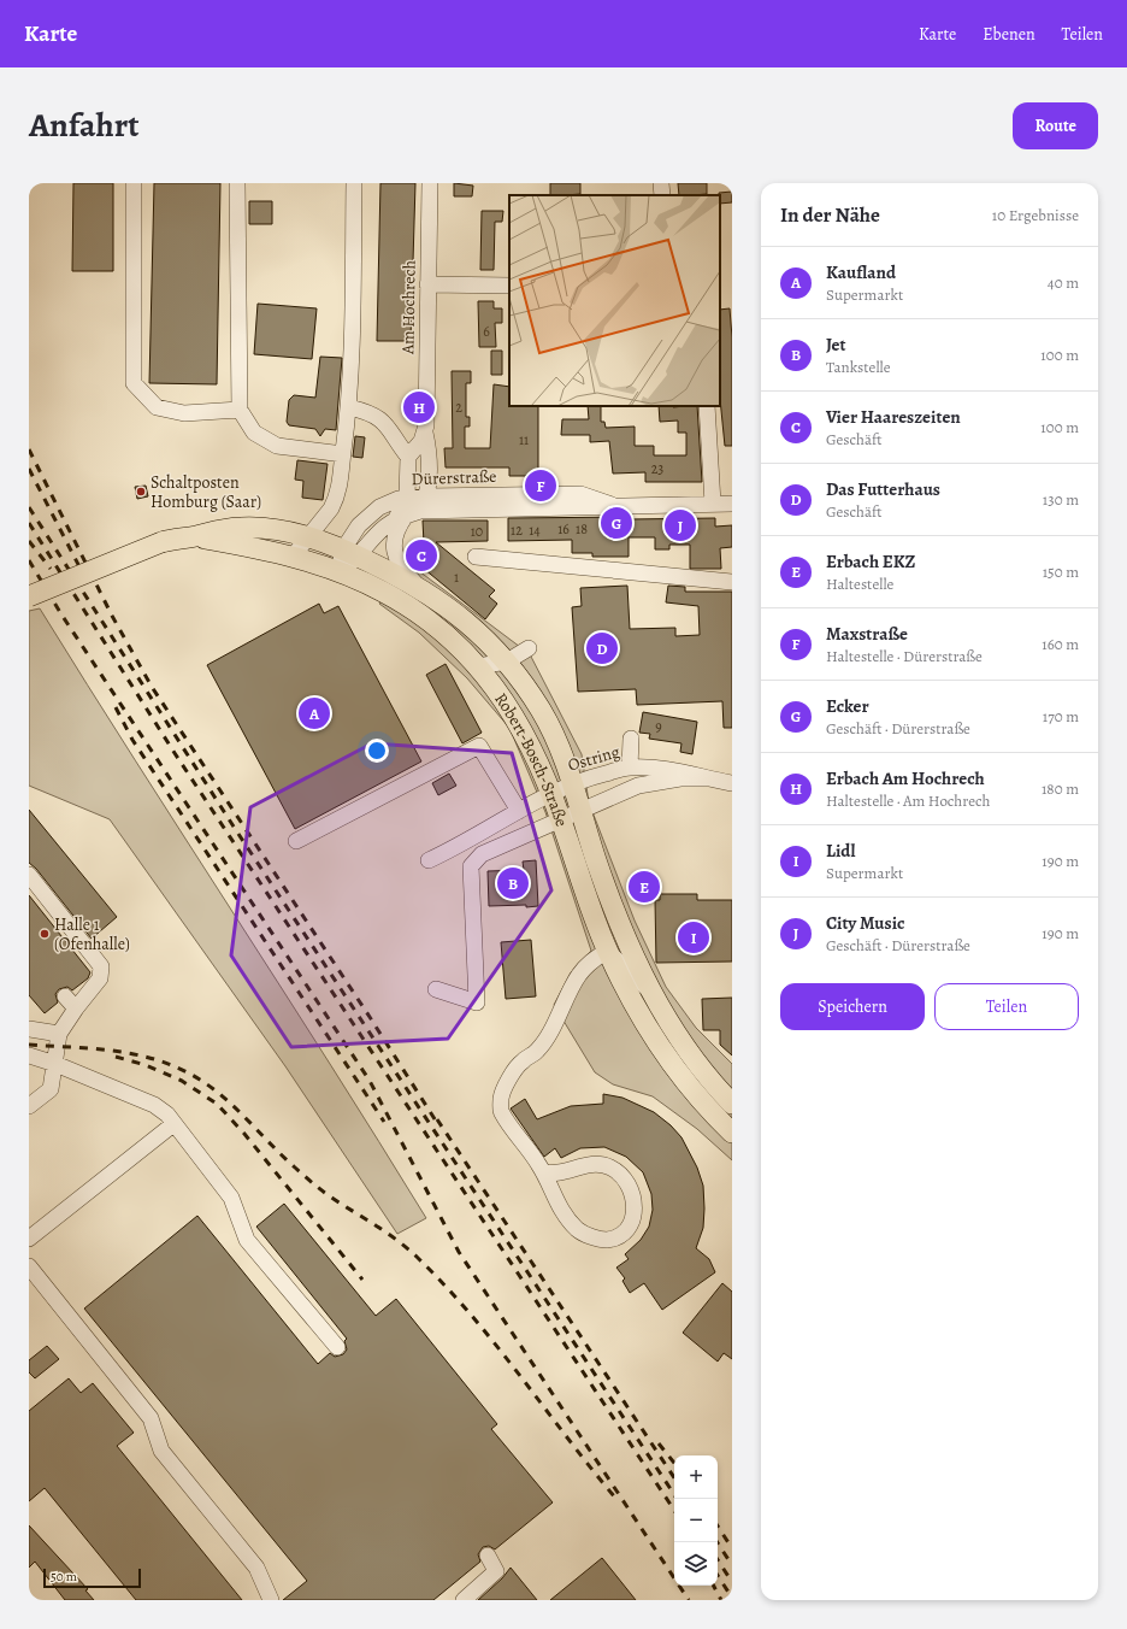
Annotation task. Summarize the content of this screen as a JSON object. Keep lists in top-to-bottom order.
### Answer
{
  "streets": {
    "main road": ["Robert-Bosch-Straße"],
    "street": ["Am Hochrech", "Dürerstraße", "Ostring"]
  },
  "crossings": [
    ["Am Hochrech", "Dürerstraße"],
    ["Dürerstraße", "Robert-Bosch-Straße"],
    ["Ostring", "Robert-Bosch-Straße"]
  ],
  "places": ["Schaltposten Homburg (Saar)", "Halle 1 (Ofenhalle)"],
  "house_numbers": [
    "6",
    "2",
    "11",
    "23",
    "16",
    "18",
    "12",
    "14",
    "10",
    "1",
    "9"
  ],
  "scale_bar": "50 m",
  "page": {
    "header": "Karte",
    "nav": ["Karte", "Ebenen", "Teilen"],
    "title": "Anfahrt",
    "buttons": [
      "Route",
      ["Speichern", "Teilen"]
    ],
    "heading": ["In der Nähe", "10 Ergebnisse"],
    "list": [
      {
        "mark": "A",
        "name": "Kaufland",
        "note": "Supermarkt",
        "value": "40 m"
      },
      {
        "mark": "B",
        "name": "Jet",
        "note": "Tankstelle",
        "value": "100 m"
      },
      {
        "mark": "C",
        "name": "Vier Haareszeiten",
        "note": "Geschäft",
        "value": "100 m"
      },
      {
        "mark": "D",
        "name": "Das Futterhaus",
        "note": "Geschäft",
        "value": "130 m"
      },
      {
        "mark": "E",
        "name": "Erbach EKZ",
        "note": "Haltestelle",
        "value": "150 m"
      },
      {
        "mark": "F",
        "name": "Maxstraße",
        "note": "Haltestelle · Dürerstraße",
        "value": "160 m"
      },
      {
        "mark": "G",
        "name": "Ecker",
        "note": "Geschäft · Dürerstraße",
        "value": "170 m"
      },
      {
        "mark": "H",
        "name": "Erbach Am Hochrech",
        "note": "Haltestelle · Am Hochrech",
        "value": "180 m"
      },
      {
        "mark": "I",
        "name": "Lidl",
        "note": "Supermarkt",
        "value": "190 m"
      },
      {
        "mark": "J",
        "name": "City Music",
        "note": "Geschäft · Dürerstraße",
        "value": "190 m"
      }
    ],
    "pins": [
      "H",
      "F",
      "G",
      "J",
      "C",
      "D",
      "A",
      "B",
      "E",
      "I"
    ],
    "map_buttons": ["+", "−"],
    "scale": "50 m"
  }
}
